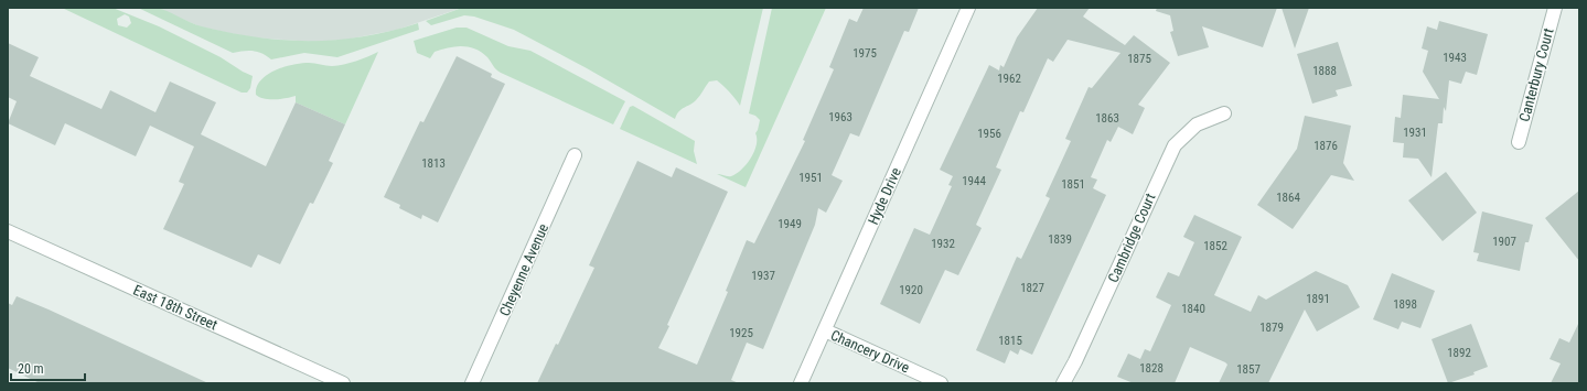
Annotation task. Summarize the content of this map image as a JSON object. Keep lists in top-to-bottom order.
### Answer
{
  "streets": {
    "street": [
      "Canterbury Court",
      "Hyde Drive",
      "Cambridge Court",
      "Cheyenne Avenue",
      "East 18th Street",
      "Chancery Drive"
    ]
  },
  "crossings": [
    ["Hyde Drive", "Chancery Drive"]
  ],
  "house_numbers": [
    "1975",
    "1943",
    "1875",
    "1888",
    "1962",
    "1963",
    "1863",
    "1931",
    "1956",
    "1876",
    "1813",
    "1951",
    "1944",
    "1851",
    "1864",
    "1949",
    "1839",
    "1907",
    "1932",
    "1852",
    "1937",
    "1827",
    "1920",
    "1891",
    "1898",
    "1840",
    "1879",
    "1925",
    "1815",
    "1892",
    "1828",
    "1857"
  ],
  "scale_bar": "20 m"
}
